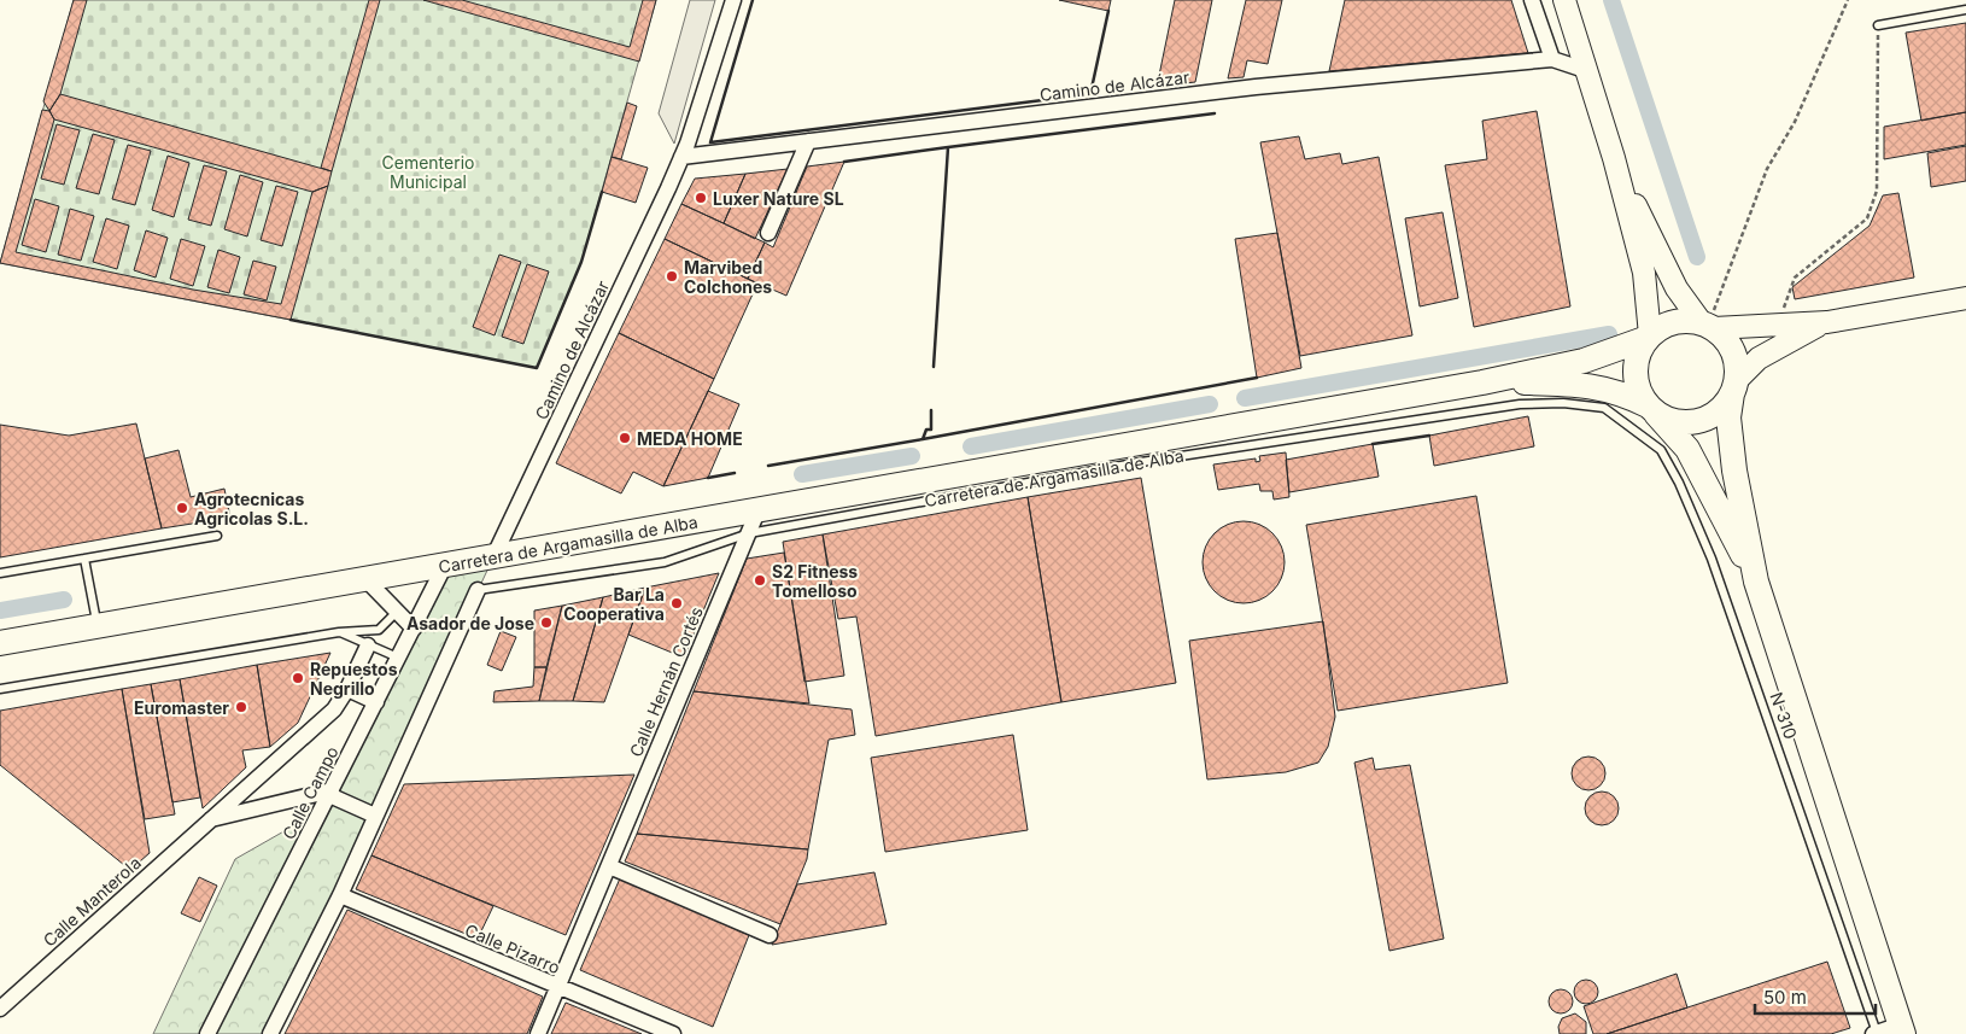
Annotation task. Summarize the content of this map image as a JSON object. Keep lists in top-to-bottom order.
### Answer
{
  "streets": {
    "highway": ["Carretera de Argamasilla de Alba"],
    "street": [
      "Camino de Alcázar",
      "Calle Hernán Cortés",
      "Calle Campo",
      "Calle Manterola",
      "Calle Pizarro"
    ],
    "lane": ["N-310"]
  },
  "crossings": [
    ["Camino de Alcázar", "Carretera de Argamasilla de Alba"],
    ["Carretera de Argamasilla de Alba", "Calle Hernán Cortés"],
    ["Carretera de Argamasilla de Alba", "N-310"],
    ["Carretera de Argamasilla de Alba", "Calle Campo"],
    ["Calle Hernán Cortés", "Calle Pizarro"],
    ["Calle Campo", "Calle Manterola"]
  ],
  "parks": ["Cementerio Municipal"],
  "places": [
    "Luxer Nature SL",
    "Marvibed Colchones",
    "MEDA HOME",
    "Agrotecnicas Agricolas S.L.",
    "S2 Fitness Tomelloso",
    "Bar La Cooperativa",
    "Asador de Jose",
    "Repuestos Negrillo",
    "Euromaster"
  ],
  "scale_bar": "50 m"
}
